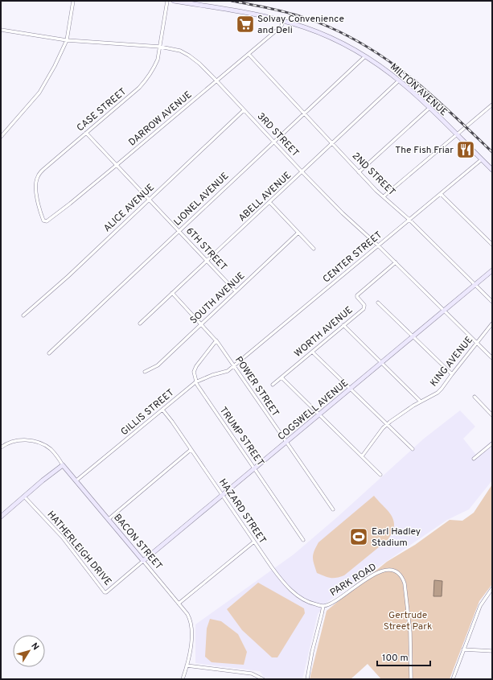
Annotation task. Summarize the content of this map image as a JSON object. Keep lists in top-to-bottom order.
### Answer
{
  "streets": {
    "street": [
      "MILTON AVENUE",
      "CASE STREET",
      "DARROW AVENUE",
      "3RD STREET",
      "2ND STREET",
      "ABELL AVENUE",
      "LIONEL AVENUE",
      "ALICE AVENUE",
      "6TH STREET",
      "CENTER STREET",
      "SOUTH AVENUE",
      "WORTH AVENUE",
      "KING AVENUE",
      "POWER STREET",
      "COGSWELL AVENUE",
      "GILLIS STREET",
      "TRUMP STREET",
      "HAZARD STREET",
      "BACON STREET",
      "HATHERLEIGH DRIVE",
      "PARK ROAD"
    ]
  },
  "crossings": [
    ["MILTON AVENUE", "DARROW AVENUE"],
    ["MILTON AVENUE", "ABELL AVENUE"],
    ["MILTON AVENUE", "LIONEL AVENUE"],
    ["MILTON AVENUE", "CENTER STREET"],
    ["CASE STREET", "DARROW AVENUE"],
    ["CASE STREET", "3RD STREET"],
    ["CASE STREET", "6TH STREET"],
    ["DARROW AVENUE", "3RD STREET"],
    ["DARROW AVENUE", "2ND STREET"],
    ["DARROW AVENUE", "6TH STREET"],
    ["3RD STREET", "ABELL AVENUE"],
    ["3RD STREET", "LIONEL AVENUE"],
    ["3RD STREET", "ALICE AVENUE"],
    ["3RD STREET", "CENTER STREET"],
    ["3RD STREET", "WORTH AVENUE"],
    ["3RD STREET", "KING AVENUE"],
    ["3RD STREET", "COGSWELL AVENUE"],
    ["2ND STREET", "ABELL AVENUE"],
    ["2ND STREET", "LIONEL AVENUE"],
    ["2ND STREET", "CENTER STREET"],
    ["2ND STREET", "COGSWELL AVENUE"],
    ["ABELL AVENUE", "6TH STREET"],
    ["ABELL AVENUE", "POWER STREET"],
    ["LIONEL AVENUE", "6TH STREET"],
    ["ALICE AVENUE", "6TH STREET"],
    ["6TH STREET", "SOUTH AVENUE"],
    ["CENTER STREET", "POWER STREET"],
    ["CENTER STREET", "GILLIS STREET"],
    ["SOUTH AVENUE", "POWER STREET"],
    ["POWER STREET", "COGSWELL AVENUE"],
    ["POWER STREET", "GILLIS STREET"],
    ["COGSWELL AVENUE", "TRUMP STREET"],
    ["COGSWELL AVENUE", "HAZARD STREET"],
    ["COGSWELL AVENUE", "BACON STREET"],
    ["COGSWELL AVENUE", "HATHERLEIGH DRIVE"],
    ["GILLIS STREET", "TRUMP STREET"],
    ["GILLIS STREET", "HAZARD STREET"],
    ["GILLIS STREET", "BACON STREET"],
    ["HAZARD STREET", "PARK ROAD"],
    ["BACON STREET", "HATHERLEIGH DRIVE"]
  ],
  "parks": ["Gertrude Street Park"],
  "places": {
    "supermarket": ["Solvay Convenience and Deli"],
    "restaurant": ["The Fish Friar"],
    "sports": ["Earl Hadley Stadium"]
  },
  "scale_bar": "100 m",
  "north": "top right"
}
